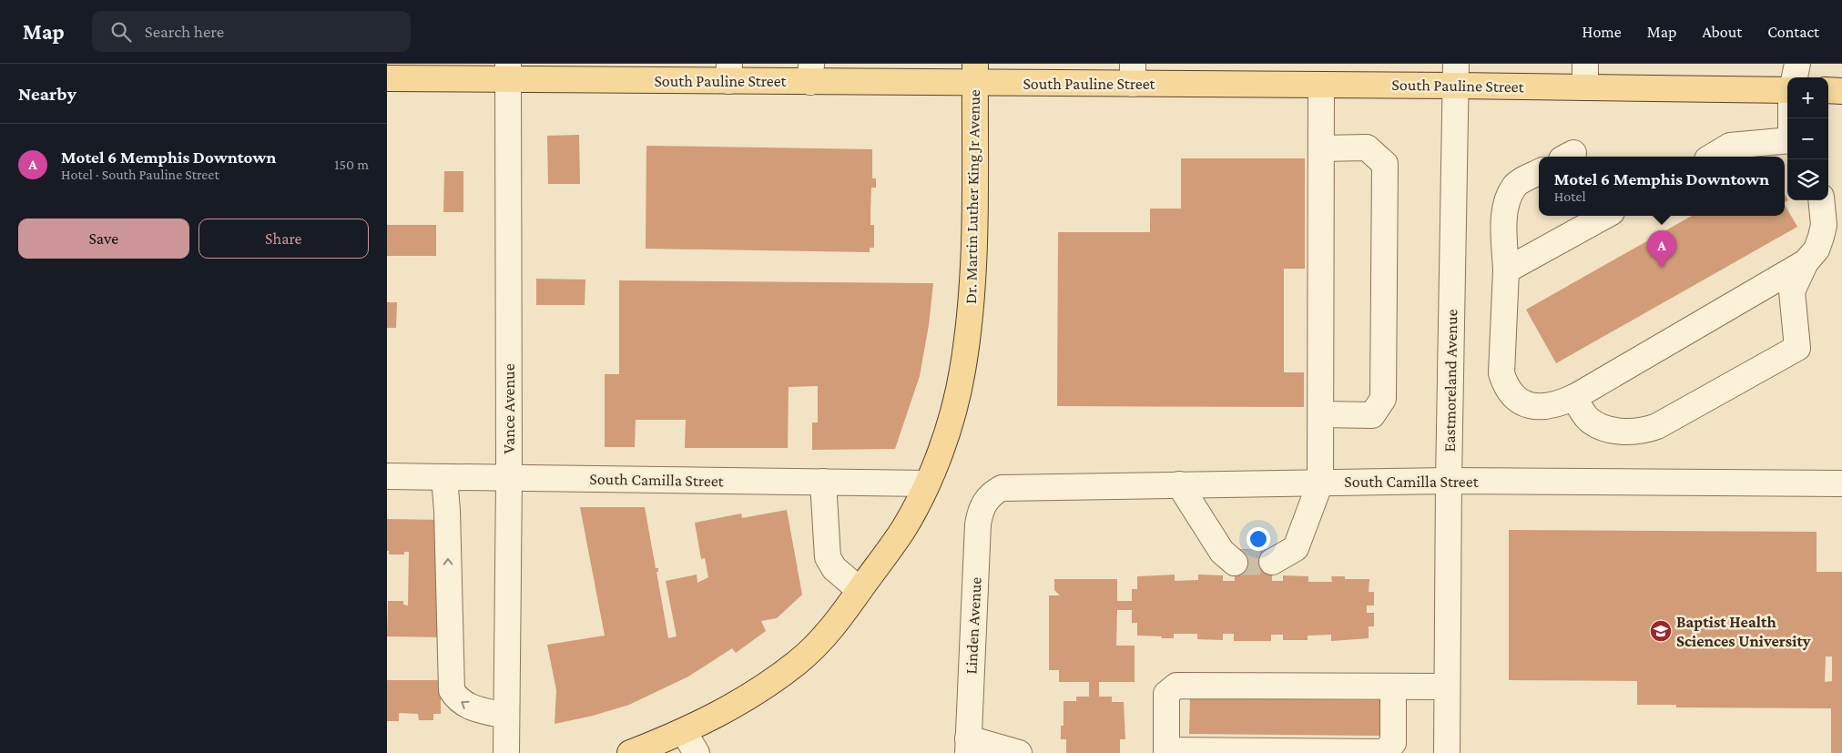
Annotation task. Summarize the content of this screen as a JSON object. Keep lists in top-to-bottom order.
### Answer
{
  "streets": {
    "main road": ["South Pauline Street", "Dr. Martin Luther King Jr Avenue"],
    "street": [
      "Eastmoreland Avenue",
      "Vance Avenue",
      "South Camilla Street",
      "Linden Avenue"
    ]
  },
  "crossings": [
    ["South Pauline Street", "Dr. Martin Luther King Jr Avenue"],
    ["South Pauline Street", "Eastmoreland Avenue"],
    ["South Pauline Street", "Vance Avenue"],
    ["Dr. Martin Luther King Jr Avenue", "South Camilla Street"],
    ["Eastmoreland Avenue", "South Camilla Street"],
    ["Vance Avenue", "South Camilla Street"],
    ["South Camilla Street", "Linden Avenue"]
  ],
  "places": {
    "school or university": ["Baptist Health Sciences University"]
  },
  "page": {
    "header": "Map",
    "search": "Search here",
    "nav": [
      "Home",
      "Map",
      "About",
      "Contact"
    ],
    "heading": "Nearby",
    "map_buttons": ["+", "−"],
    "list": [
      {
        "mark": "A",
        "name": "Motel 6 Memphis Downtown",
        "note": "Hotel · South Pauline Street",
        "value": "150 m"
      }
    ],
    "popup": ["Motel 6 Memphis Downtown", "Hotel"],
    "buttons": ["Save", "Share"],
    "pins": "A"
  }
}
